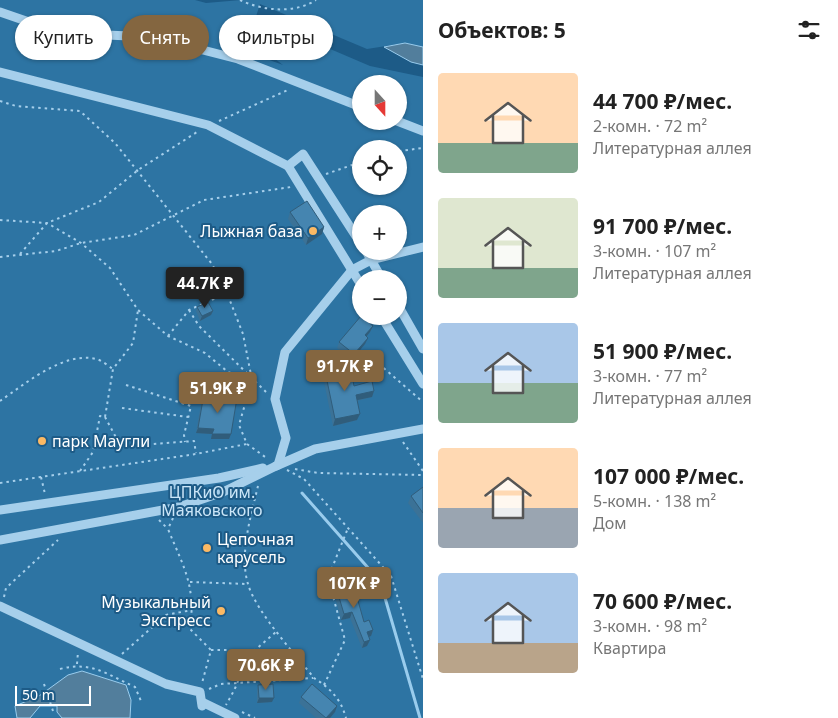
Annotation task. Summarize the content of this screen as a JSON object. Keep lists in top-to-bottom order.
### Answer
{
  "parks": ["ЦПКиО им. Маяковского"],
  "places": [
    "Лыжная база",
    "парк Маугли",
    "Цепочная карусель",
    "Музыкальный Экспресс"
  ],
  "scale_bar": "50 m",
  "north": "bottom",
  "page": {
    "heading": "Объектов: 5",
    "chip": ["Купить", "Снять", "Фильтры"],
    "list": [
      {
        "name": "44 700 ₽/мес.",
        "note": "2-комн. · 72 m² · Литературная аллея"
      },
      {
        "name": "91 700 ₽/мес.",
        "note": "3-комн. · 107 m² · Литературная аллея"
      },
      {
        "name": "51 900 ₽/мес.",
        "note": "3-комн. · 77 m² · Литературная аллея"
      },
      {
        "name": "107 000 ₽/мес.",
        "note": "5-комн. · 138 m² · Дом"
      },
      {
        "name": "70 600 ₽/мес.",
        "note": "3-комн. · 98 m² · Квартира"
      }
    ],
    "map_buttons": ["+", "−"],
    "price": [
      "44.7K ₽",
      "91.7K ₽",
      "51.9K ₽",
      "107K ₽",
      "70.6K ₽"
    ],
    "scale": "50 m"
  }
}
